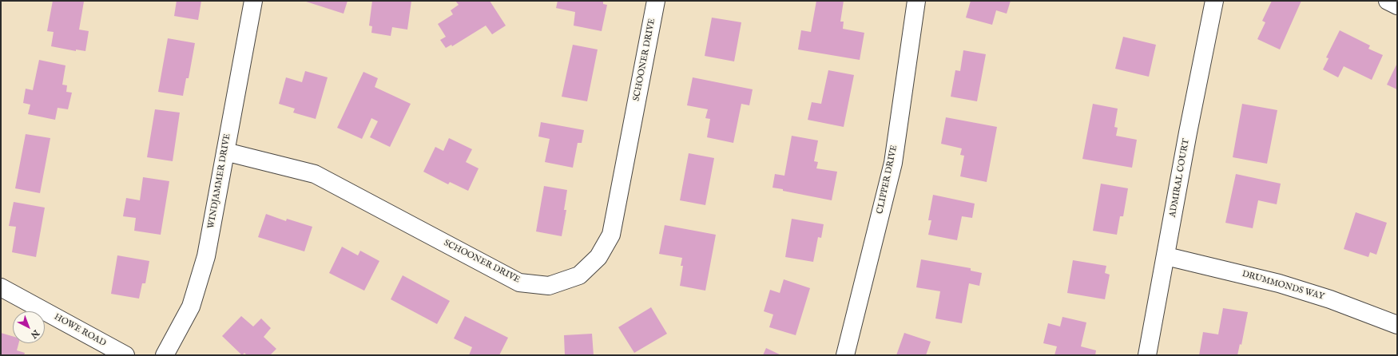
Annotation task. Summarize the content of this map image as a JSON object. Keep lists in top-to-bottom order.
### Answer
{
  "streets": {
    "street": [
      "SCHOONER DRIVE",
      "ADMIRAL COURT",
      "CLIPPER DRIVE",
      "WINDJAMMER DRIVE",
      "DRUMMONDS WAY",
      "HOWE ROAD"
    ]
  },
  "crossings": [
    ["SCHOONER DRIVE", "WINDJAMMER DRIVE"],
    ["ADMIRAL COURT", "DRUMMONDS WAY"]
  ],
  "north": "bottom right"
}
